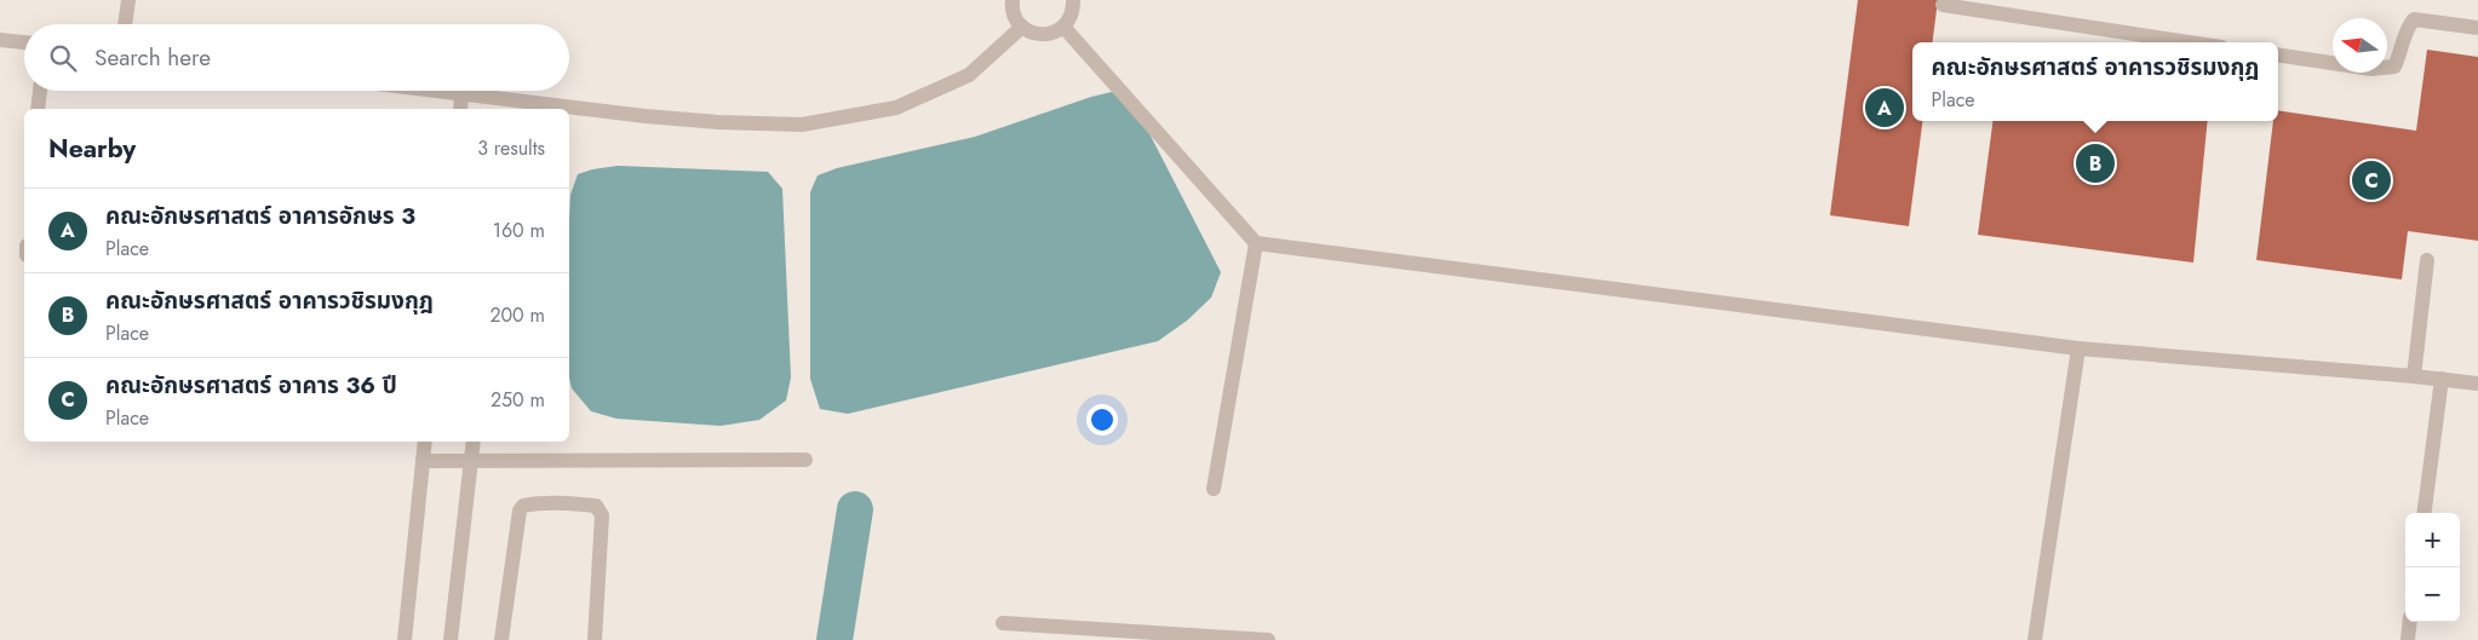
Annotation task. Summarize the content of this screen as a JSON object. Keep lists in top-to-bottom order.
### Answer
{
  "north": "left",
  "page": {
    "search": "Search here",
    "popup": ["คณะอักษรศาสตร์ อาคารวชิรมงกุฎ", "Place"],
    "pins": ["A", "B", "C"],
    "heading": ["Nearby", "3 results"],
    "list": [
      {
        "mark": "A",
        "name": "คณะอักษรศาสตร์ อาคารอักษร 3",
        "note": "Place",
        "value": "160 m"
      },
      {
        "mark": "B",
        "name": "คณะอักษรศาสตร์ อาคารวชิรมงกุฎ",
        "note": "Place",
        "value": "200 m"
      },
      {
        "mark": "C",
        "name": "คณะอักษรศาสตร์ อาคาร 36 ปี",
        "note": "Place",
        "value": "250 m"
      }
    ],
    "map_buttons": ["+", "−"]
  }
}
